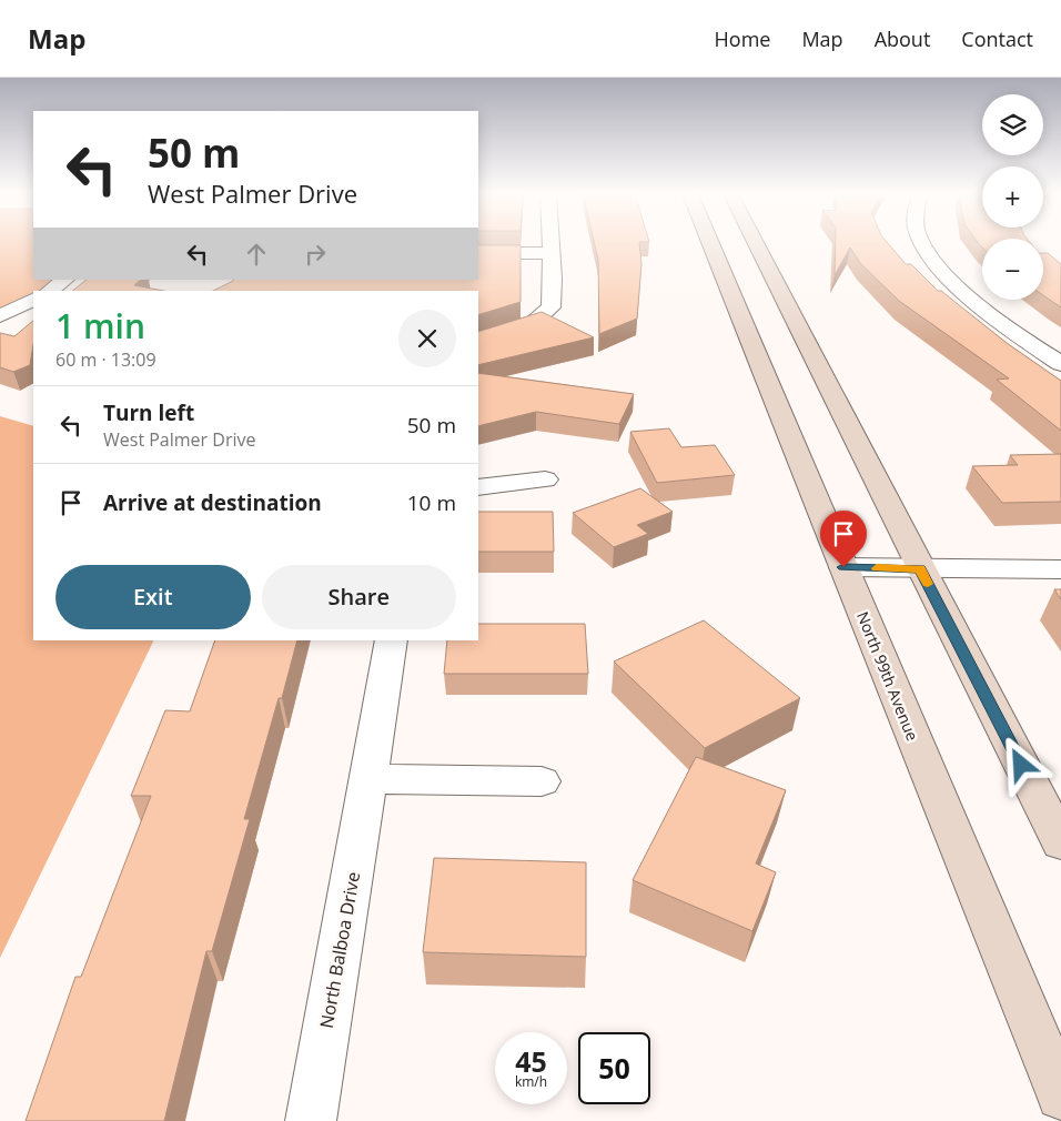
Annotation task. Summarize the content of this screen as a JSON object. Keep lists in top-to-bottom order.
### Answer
{
  "streets": {
    "main road": ["North 99th Avenue"],
    "street": ["North Balboa Drive"]
  },
  "page": {
    "header": "Map",
    "nav": [
      "Home",
      "Map",
      "About",
      "Contact"
    ],
    "map_buttons": ["+", "−"],
    "turn": ["50 m", "West Palmer Drive"],
    "heading": ["1 min", "60 m · 13:09"],
    "list": [
      {
        "name": "Turn left",
        "note": "West Palmer Drive",
        "value": "50 m"
      },
      {
        "name": "Arrive at destination",
        "value": "10 m"
      }
    ],
    "buttons": ["Exit", "Share"],
    "speed": "45 km/h",
    "limit": "50"
  }
}
